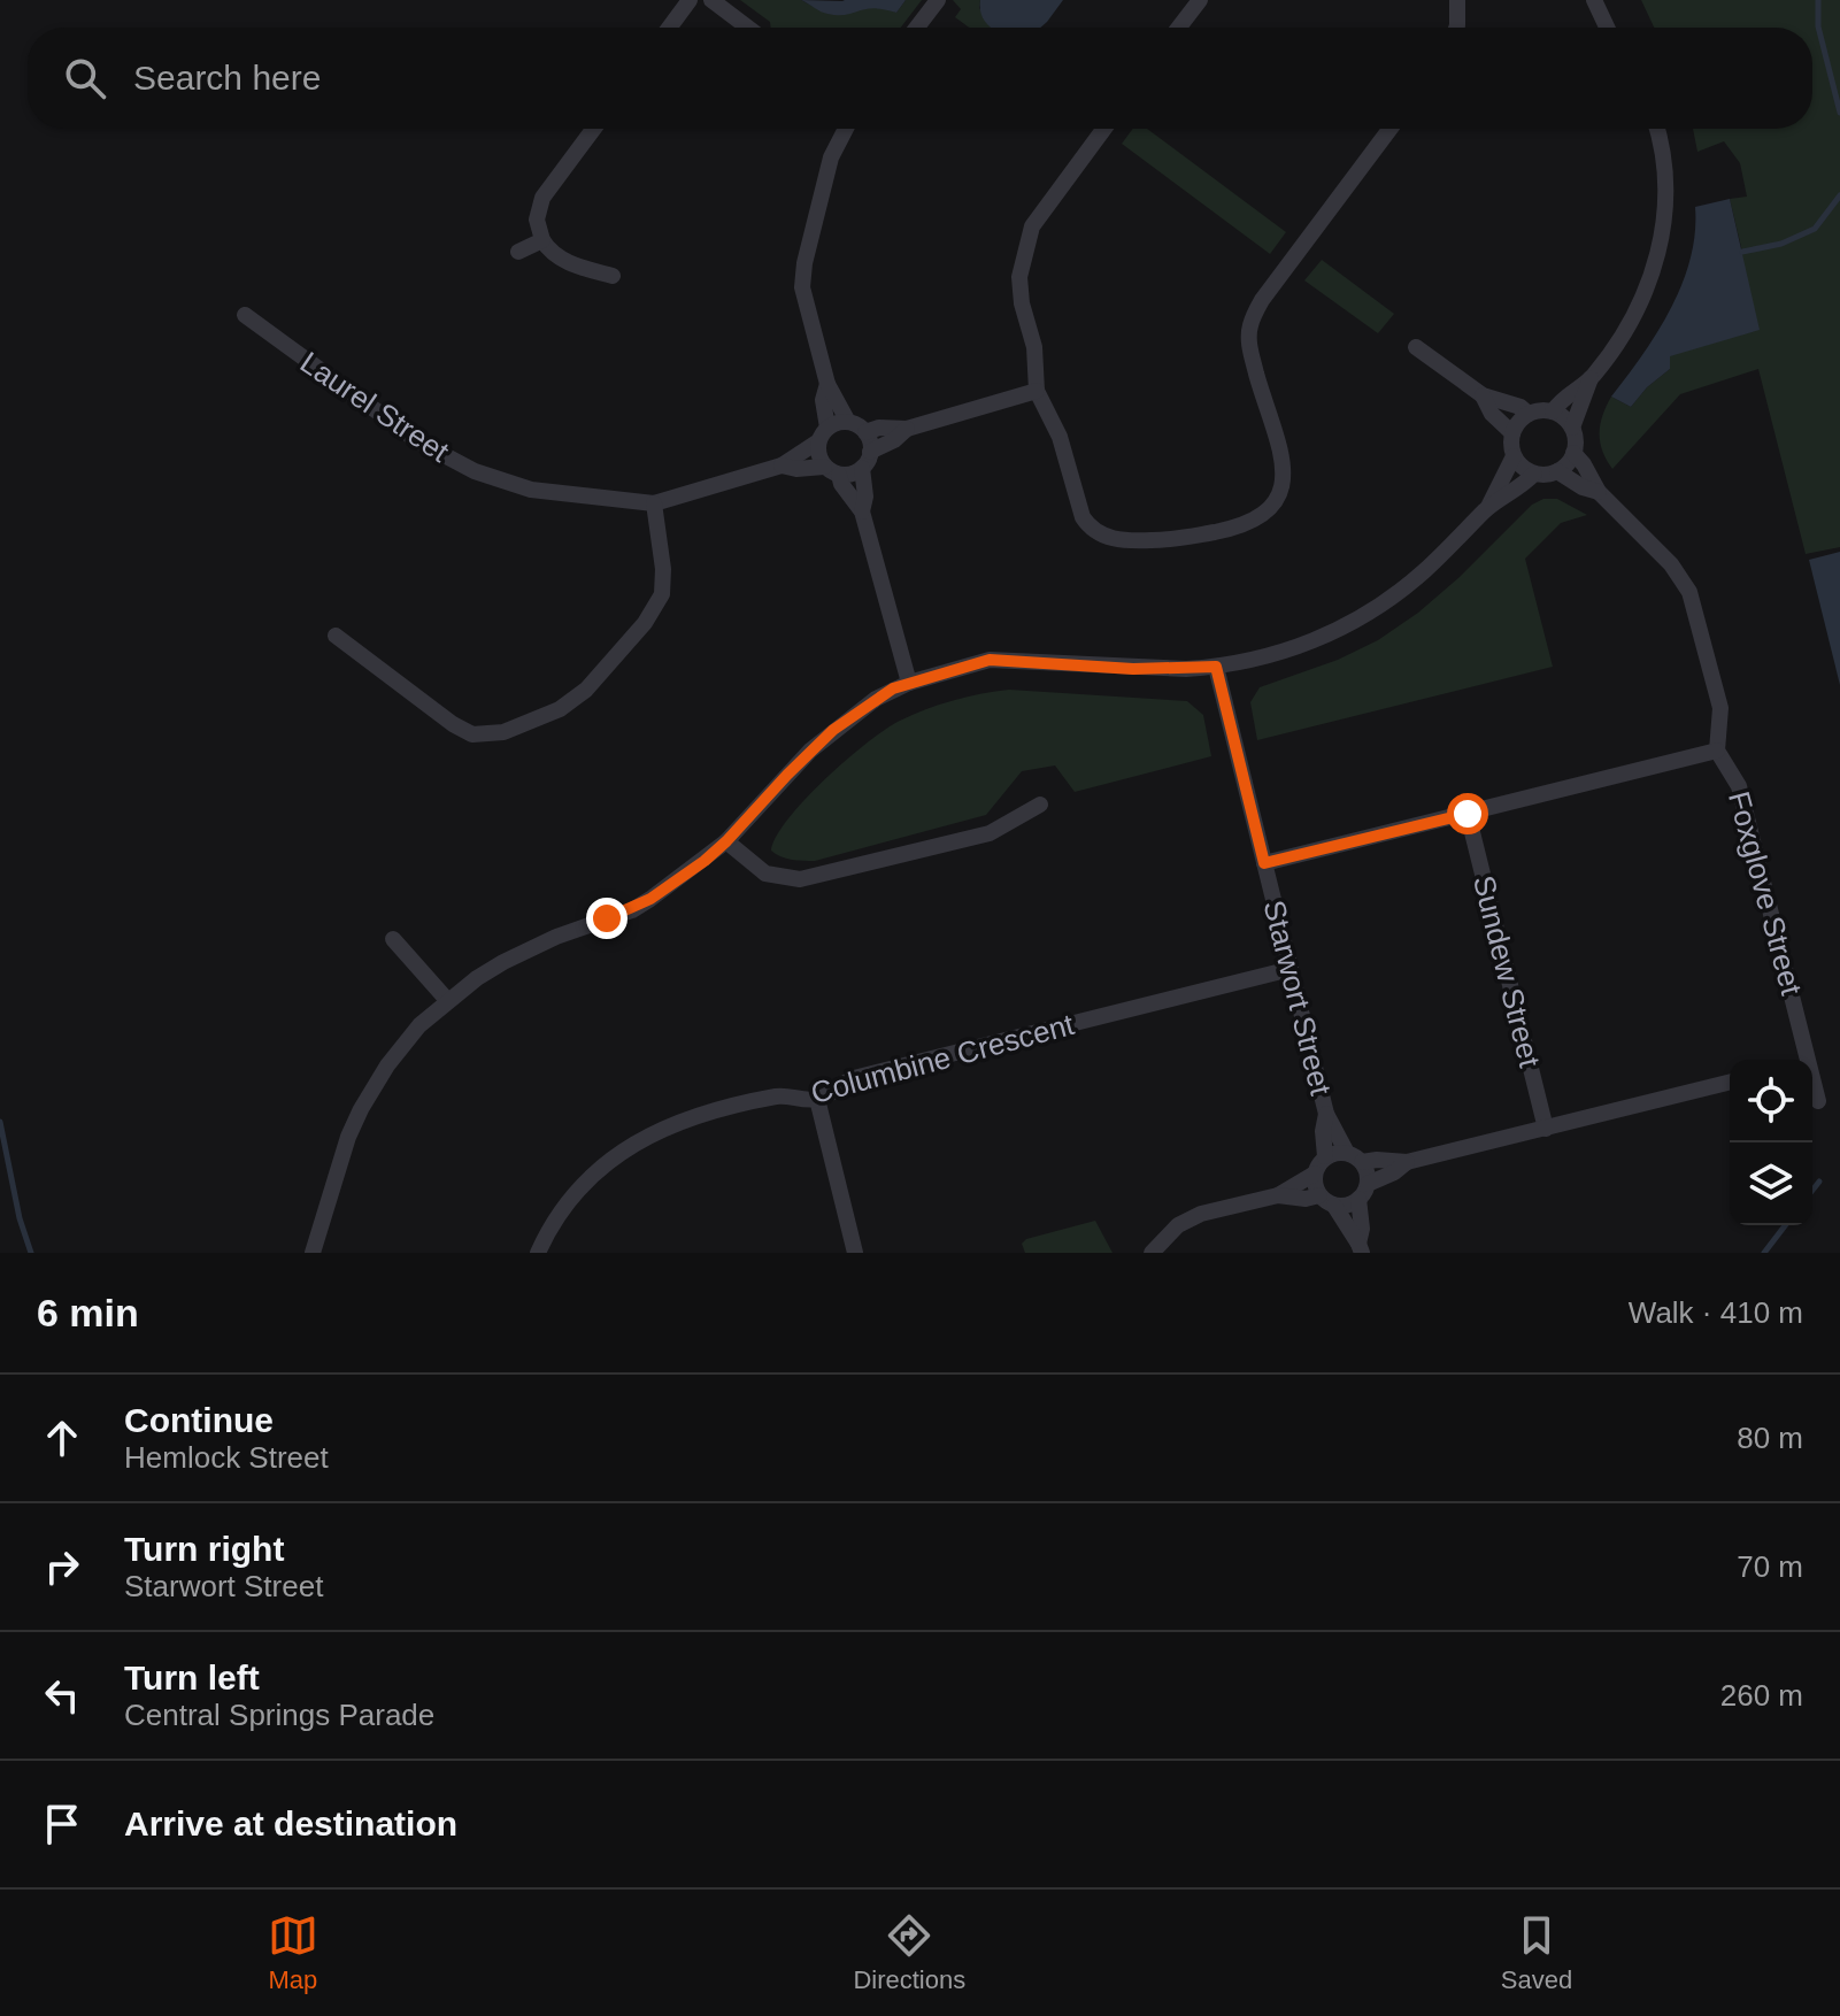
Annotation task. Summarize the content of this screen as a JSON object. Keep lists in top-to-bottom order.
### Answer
{
  "streets": {
    "street": [
      "Laurel Street",
      "Foxglove Street",
      "Sundew Street",
      "Starwort Street",
      "Columbine Crescent"
    ]
  },
  "crossings": [
    ["Starwort Street", "Columbine Crescent"]
  ],
  "page": {
    "search": "Search here",
    "heading": ["6 min", "Walk · 410 m"],
    "list": [
      ["Continue", "Hemlock Street", "80 m"],
      ["Turn right", "Starwort Street", "70 m"],
      ["Turn left", "Central Springs Parade", "260 m"],
      "Arrive at destination"
    ],
    "nav": ["Map", "Directions", "Saved"]
  }
}
